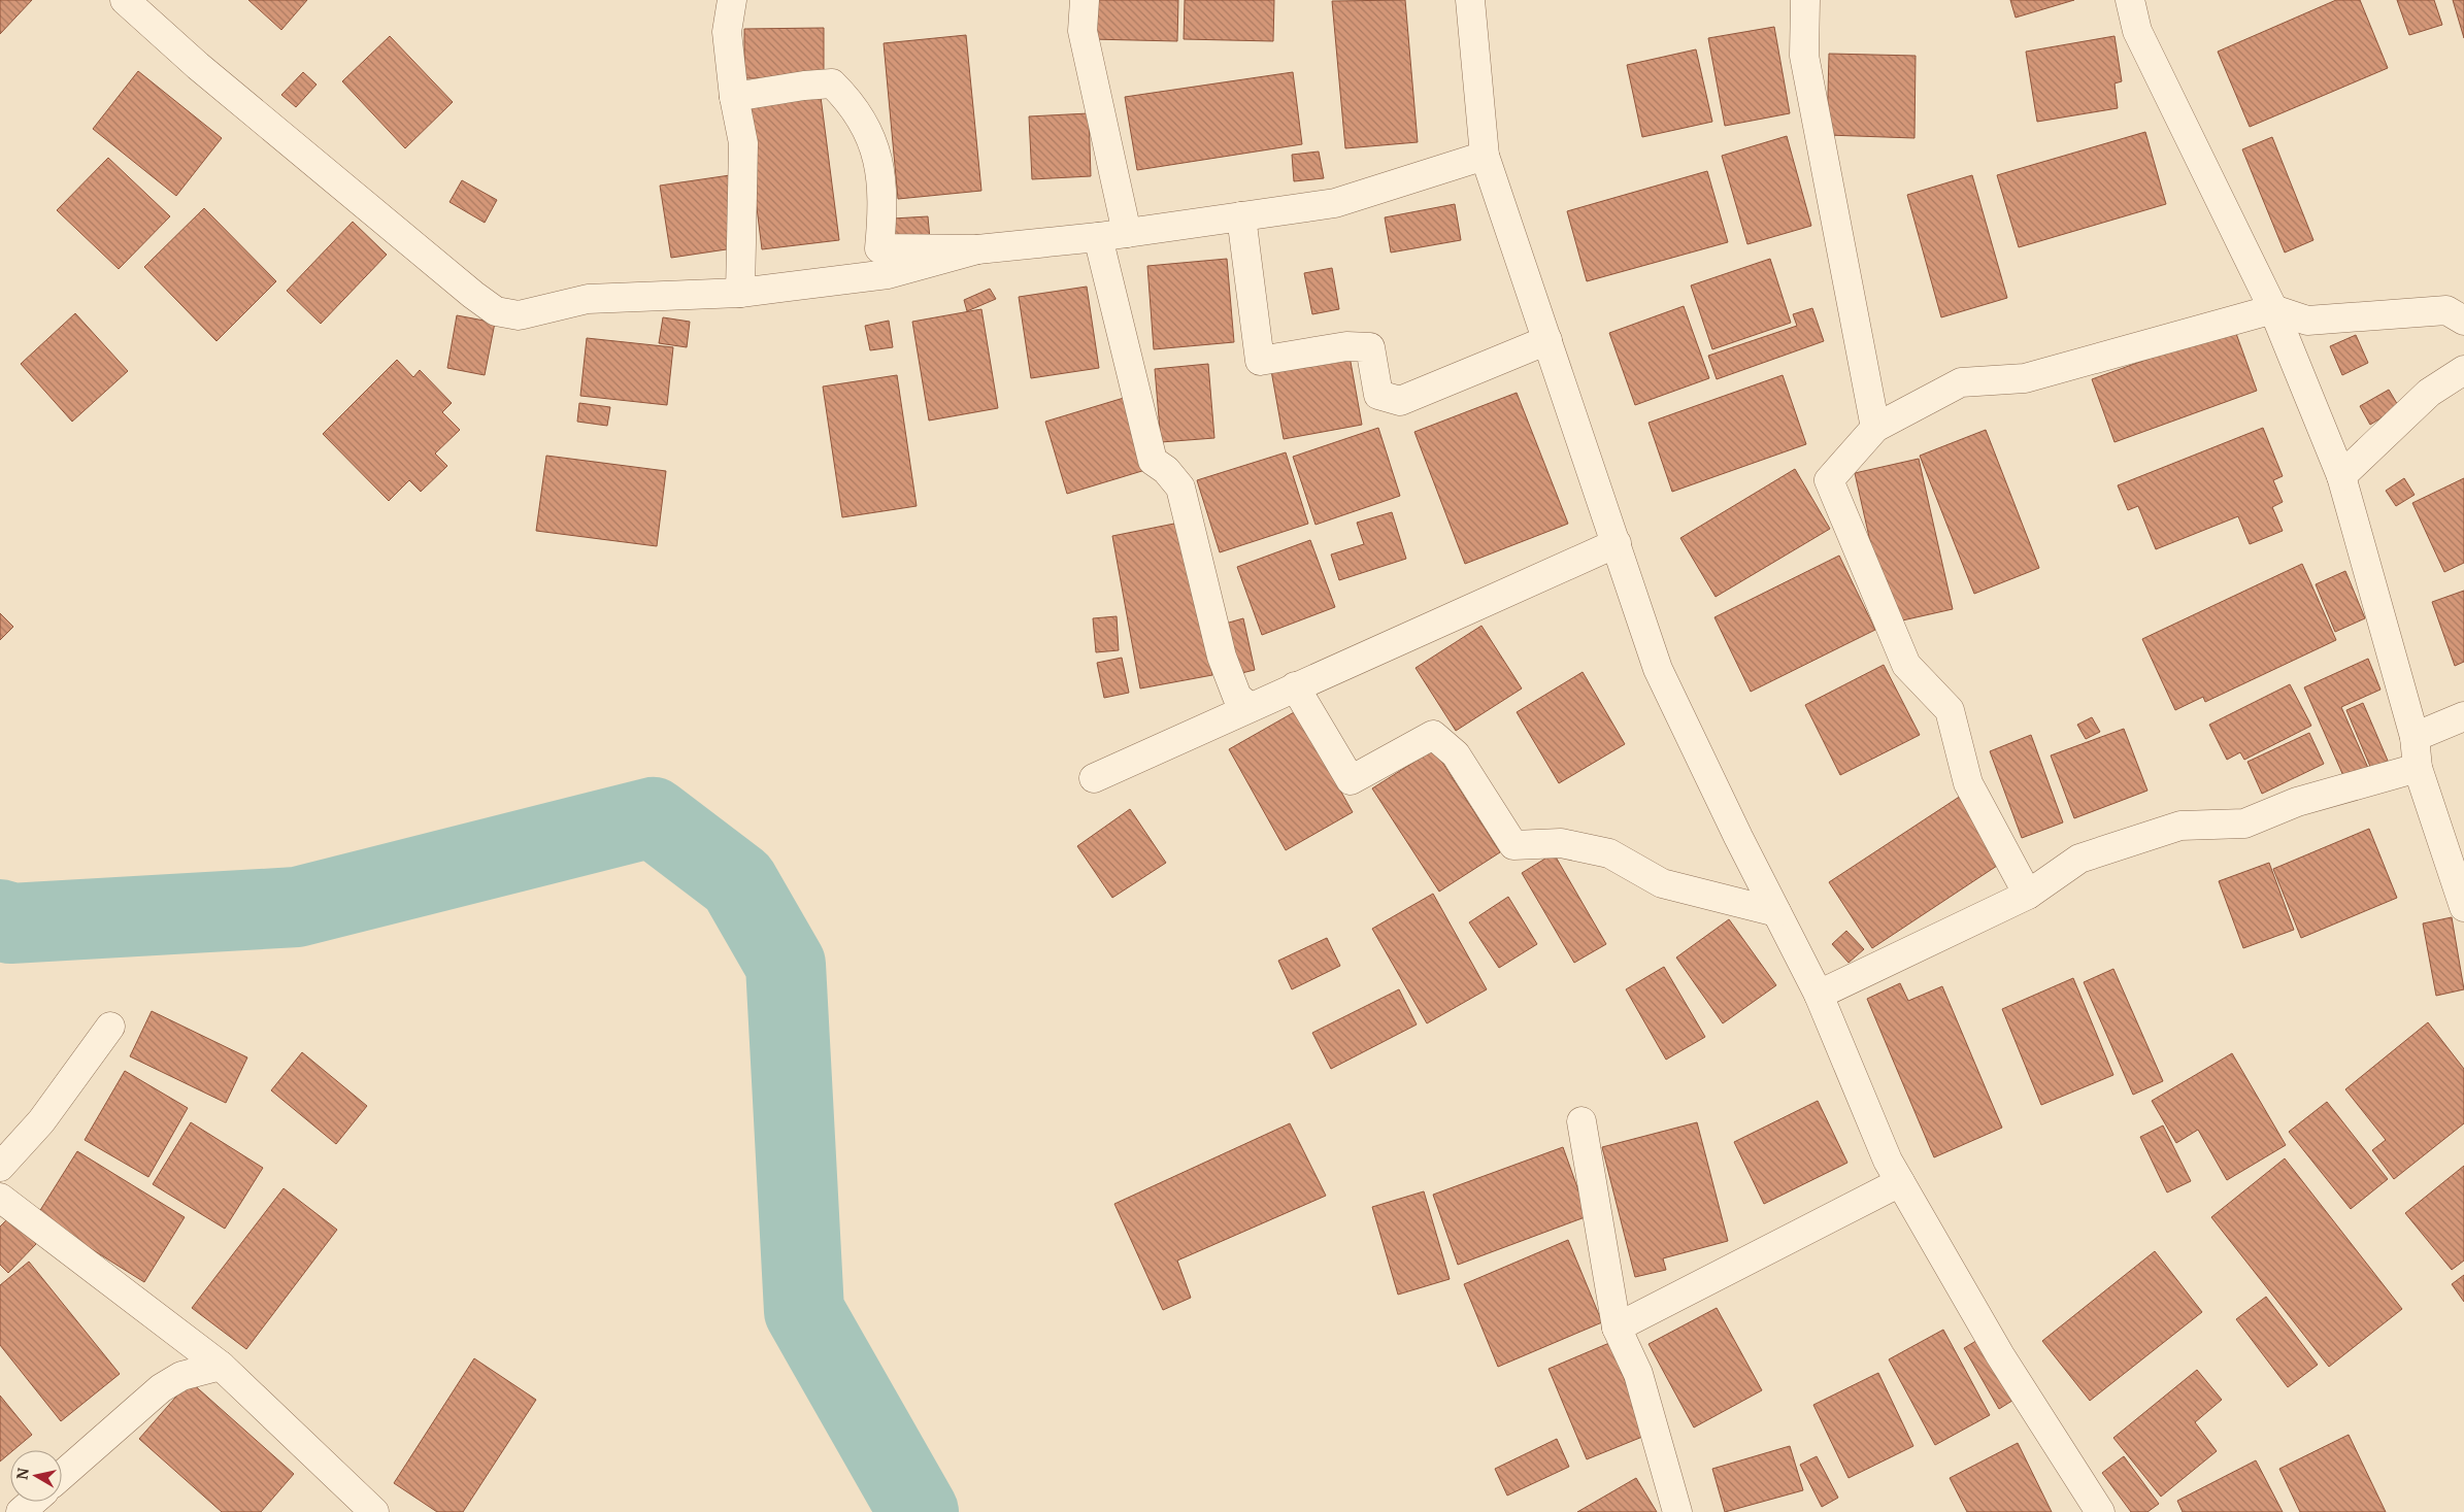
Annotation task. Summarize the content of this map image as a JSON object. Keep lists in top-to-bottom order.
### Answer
{
  "north": "left"
}
